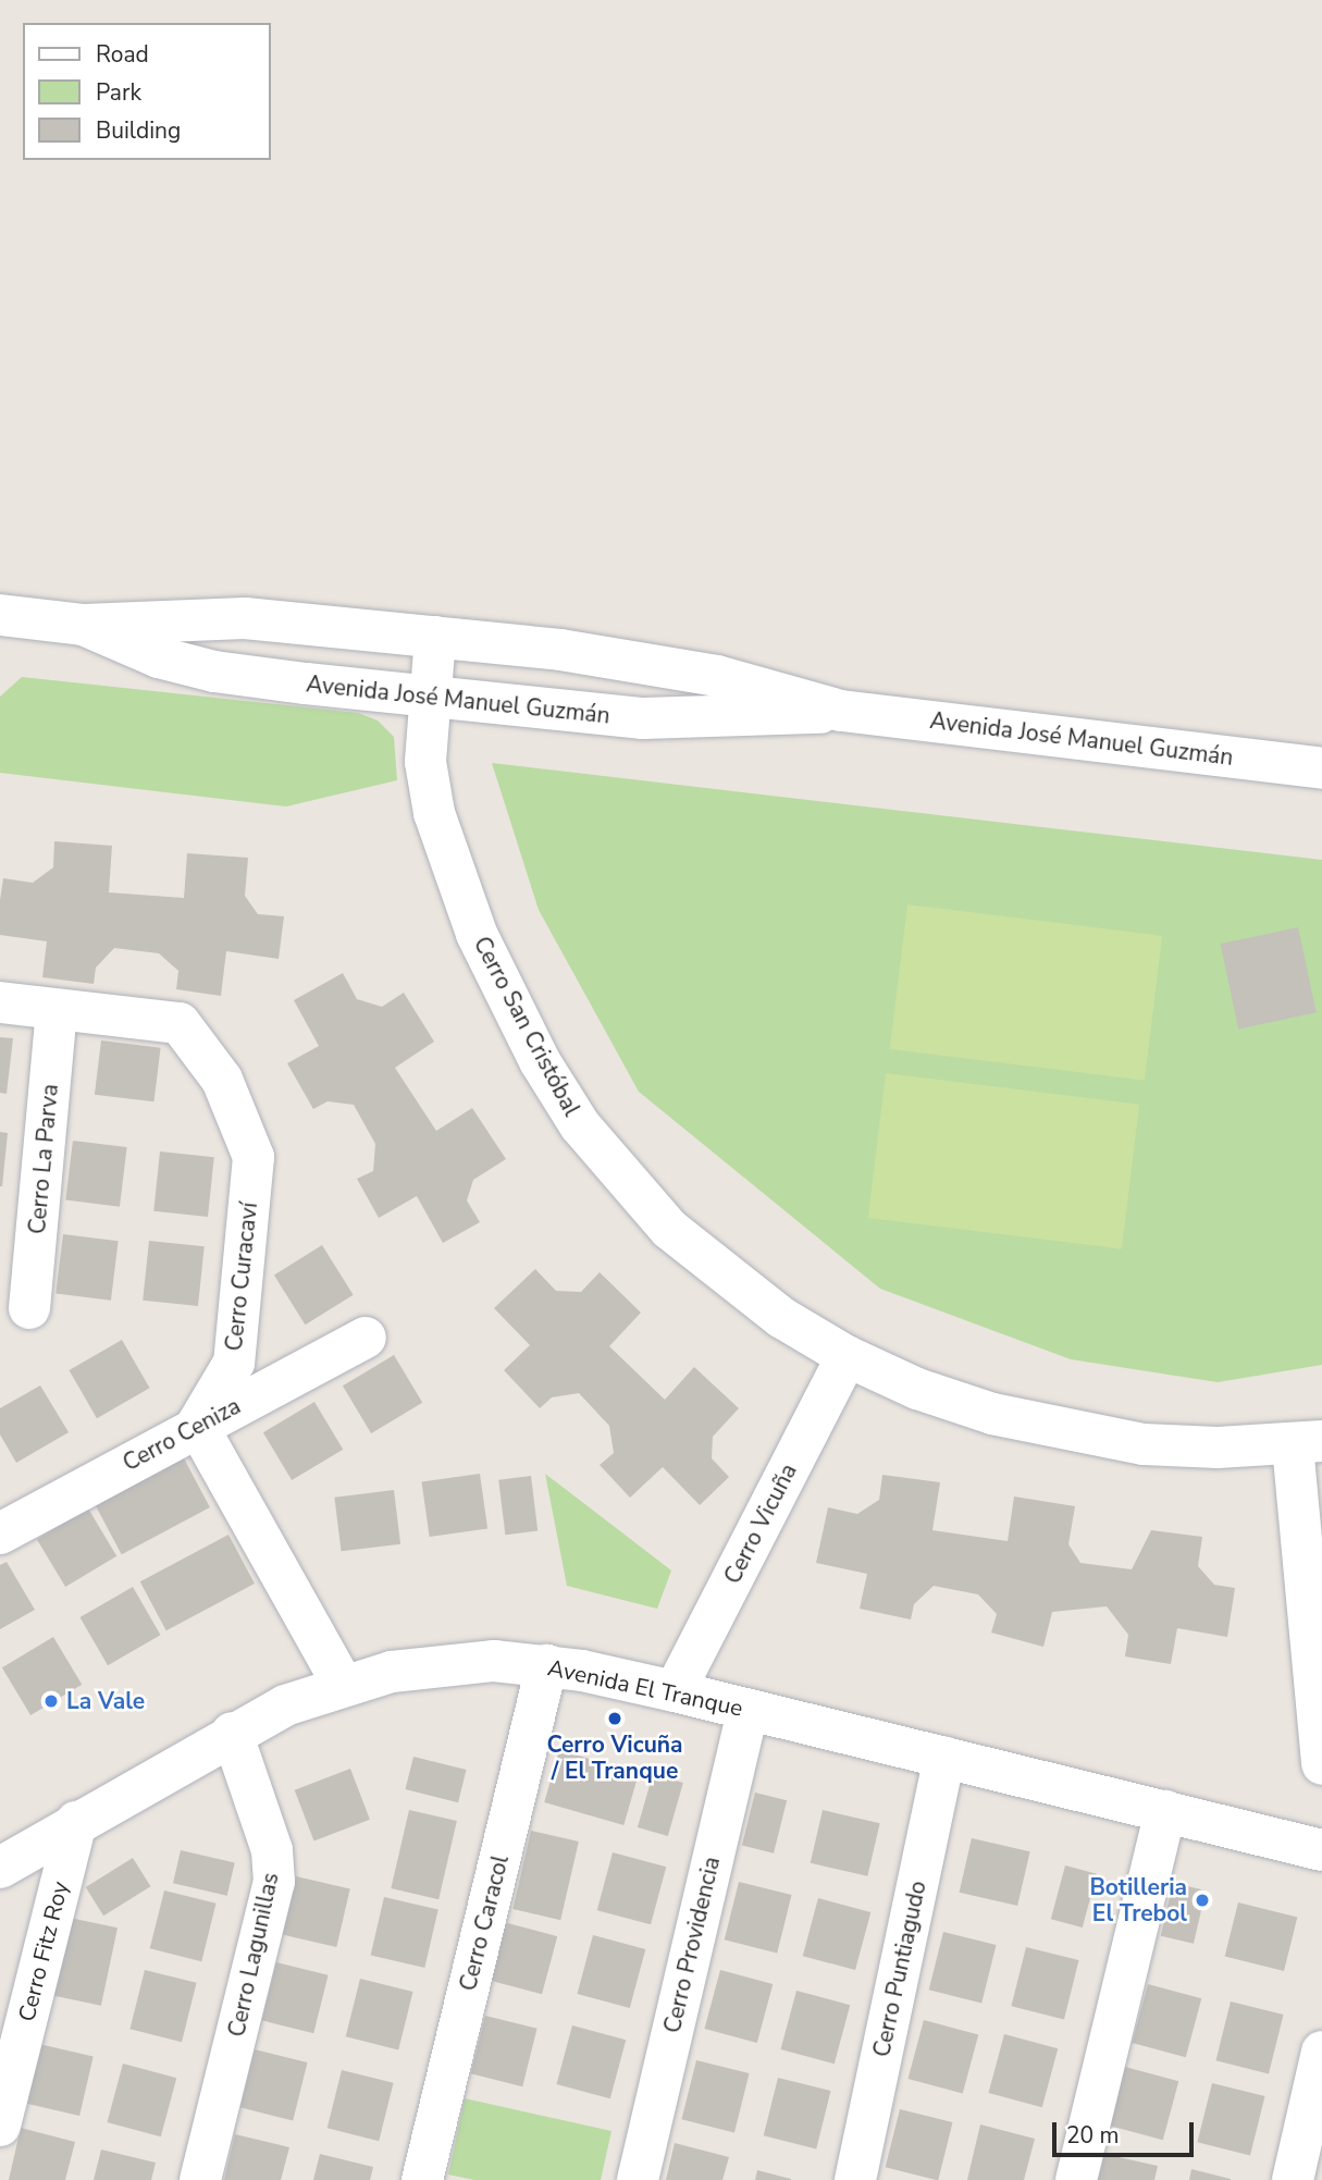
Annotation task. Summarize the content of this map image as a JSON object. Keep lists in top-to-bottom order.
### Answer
{
  "streets": {
    "street": [
      "Avenida José Manuel Guzmán",
      "Cerro San Cristóbal",
      "Cerro La Parva",
      "Cerro Curacaví",
      "Cerro Ceniza",
      "Cerro Vicuña",
      "Avenida El Tranque",
      "Cerro Caracol",
      "Cerro Providencia",
      "Cerro Fitz Roy",
      "Cerro Lagunillas",
      "Cerro Puntiagudo"
    ]
  },
  "crossings": [
    ["Avenida José Manuel Guzmán", "Cerro San Cristóbal"],
    ["Cerro San Cristóbal", "Cerro Vicuña"],
    ["Cerro La Parva", "Cerro Curacaví"],
    ["Cerro Curacaví", "Cerro Ceniza"],
    ["Cerro Vicuña", "Avenida El Tranque"],
    ["Avenida El Tranque", "Cerro Caracol"],
    ["Avenida El Tranque", "Cerro Providencia"],
    ["Avenida El Tranque", "Cerro Fitz Roy"],
    ["Avenida El Tranque", "Cerro Lagunillas"],
    ["Avenida El Tranque", "Cerro Puntiagudo"]
  ],
  "places": ["La Vale", "Cerro Vicuña / El Tranque", "Botilleria El Trebol"],
  "legend": ["Road", "Park", "Building"],
  "scale_bar": "20 m"
}
